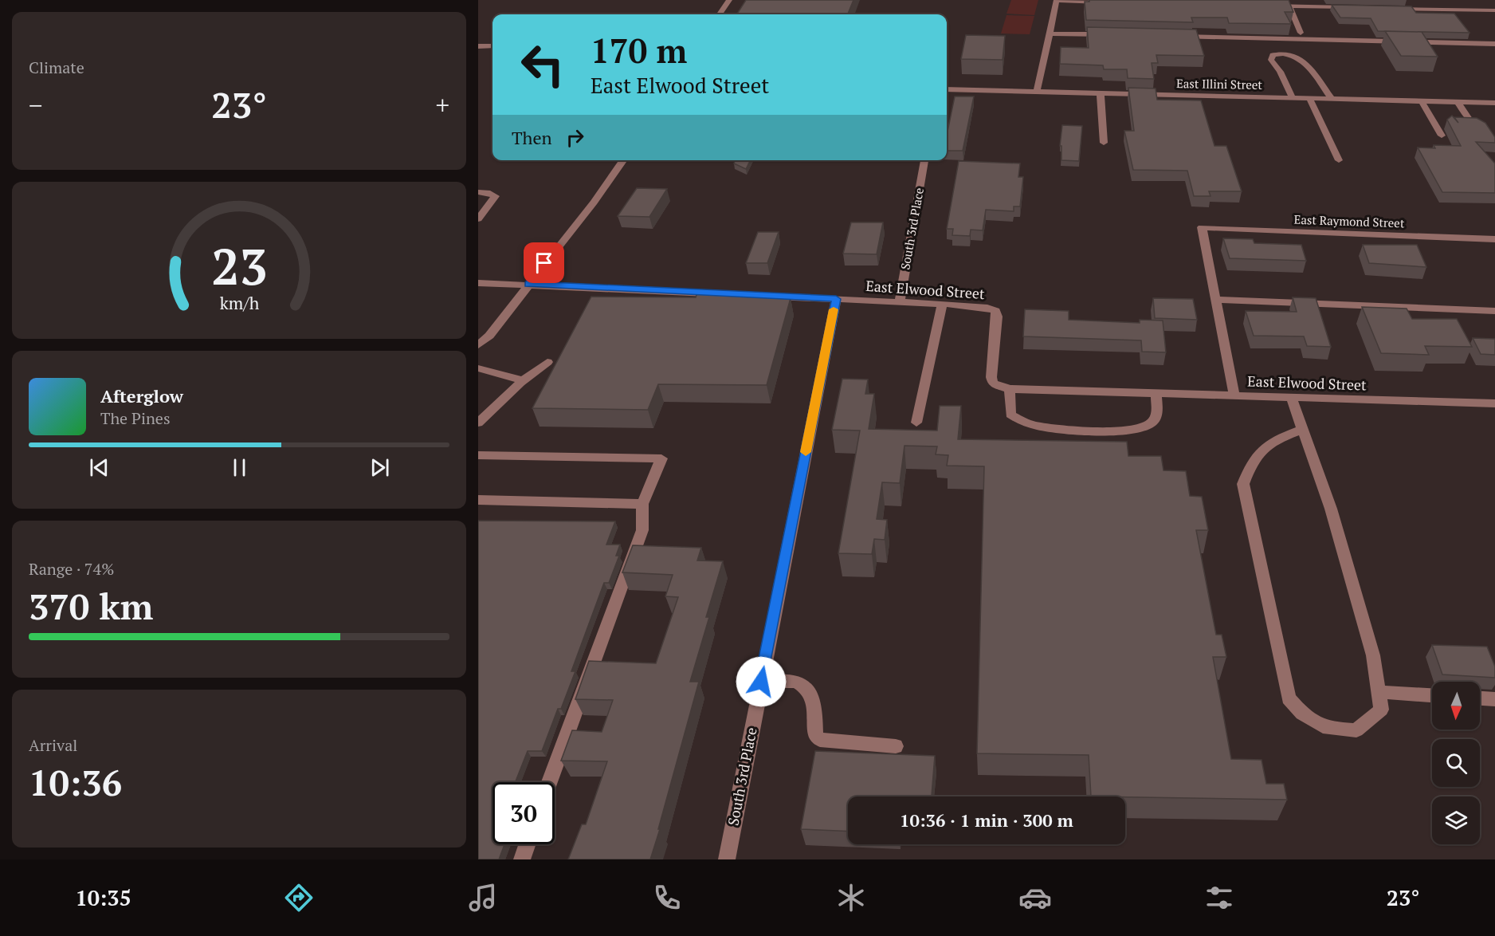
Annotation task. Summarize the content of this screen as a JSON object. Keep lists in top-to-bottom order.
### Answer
{
  "streets": {
    "street": [
      "East Illini Street",
      "East Raymond Street",
      "South 3rd Place",
      "East Elwood Street"
    ]
  },
  "crossings": [
    ["South 3rd Place", "East Elwood Street"]
  ],
  "north": "bottom",
  "page": {
    "tile": [
      "Climate",
      ["Range · 74%", "370 km"],
      ["Arrival", "10:36"]
    ],
    "turn": ["170 m", "East Elwood Street"],
    "heat": ["−", "23°", "+"],
    "then": "Then",
    "song": ["Afterglow", "The Pines"],
    "limit": "30",
    "trip": "10:36 · 1 min · 300 m",
    "tabs": ["10:35", "23°"],
    "gauge": ["23", "km/h"]
  }
}
